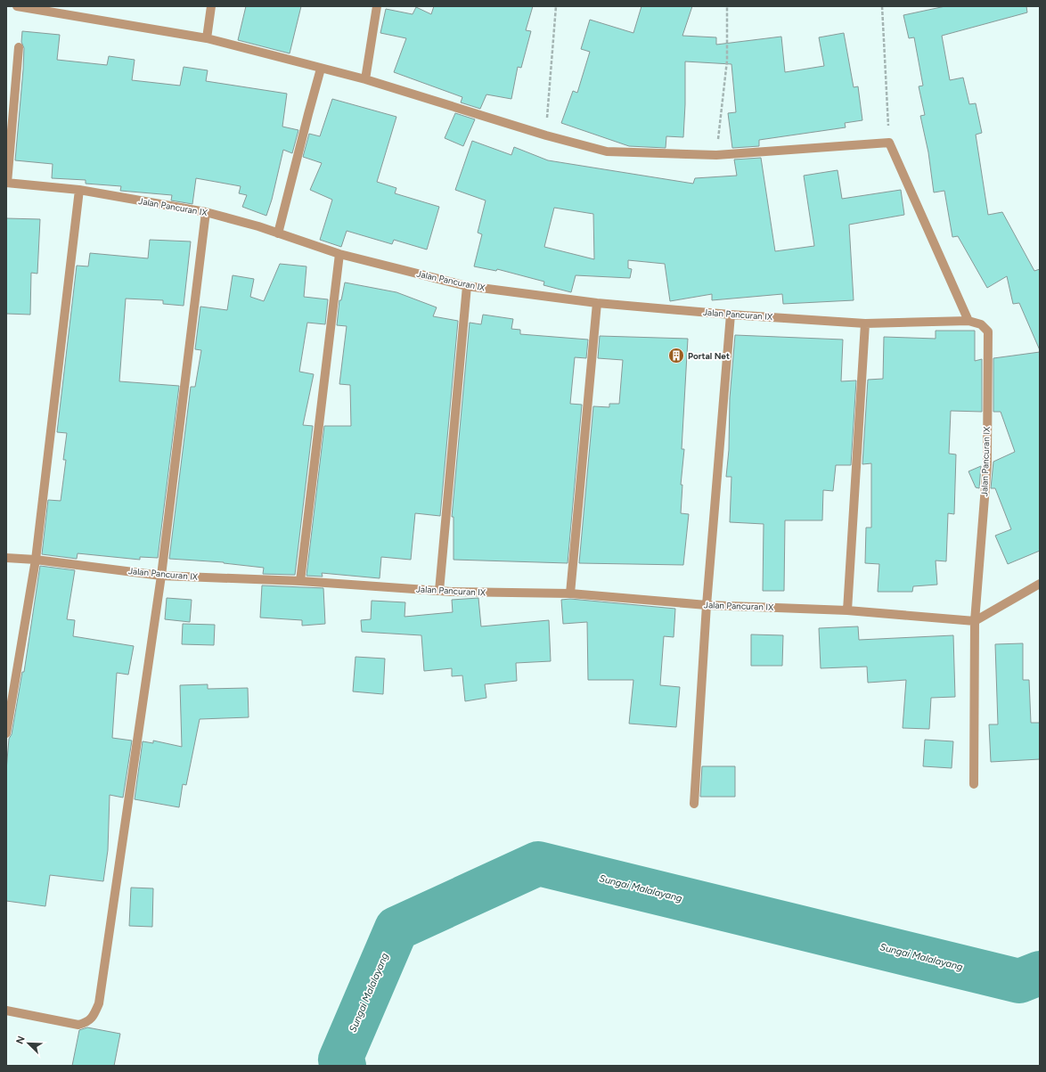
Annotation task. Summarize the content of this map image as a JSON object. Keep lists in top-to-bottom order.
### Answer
{
  "streets": {
    "street": ["Jalan Pancuran IX"]
  },
  "water": ["Sungai Malalayang"],
  "places": {
    "building": ["Portal Net"]
  },
  "north": "top left"
}
